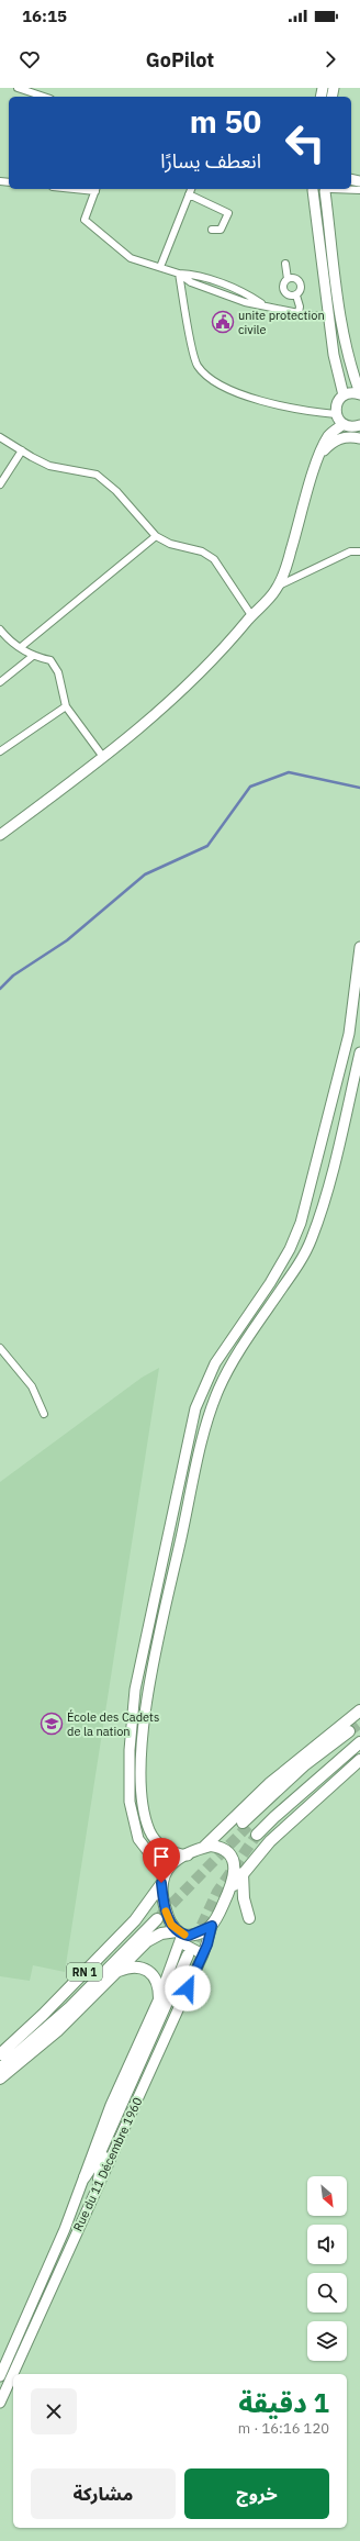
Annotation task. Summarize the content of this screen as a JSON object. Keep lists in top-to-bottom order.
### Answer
{
  "streets": {
    "main road": ["RN 1"],
    "street": ["Rue du 11 Décembre 1960"]
  },
  "crossings": [
    ["RN 1", "Rue du 11 Décembre 1960"]
  ],
  "places": {
    "public building": ["unite protection civile"],
    "school or university": ["École des Cadets de la nation"]
  },
  "north": "bottom right",
  "page": {
    "status": "16:15",
    "header": "GoPilot",
    "turn": ["50 m", "انعطف يسارًا"],
    "heading": ["1 دقيقة", "120 m · 16:16"],
    "buttons": ["خروج", "مشاركة"]
  }
}
